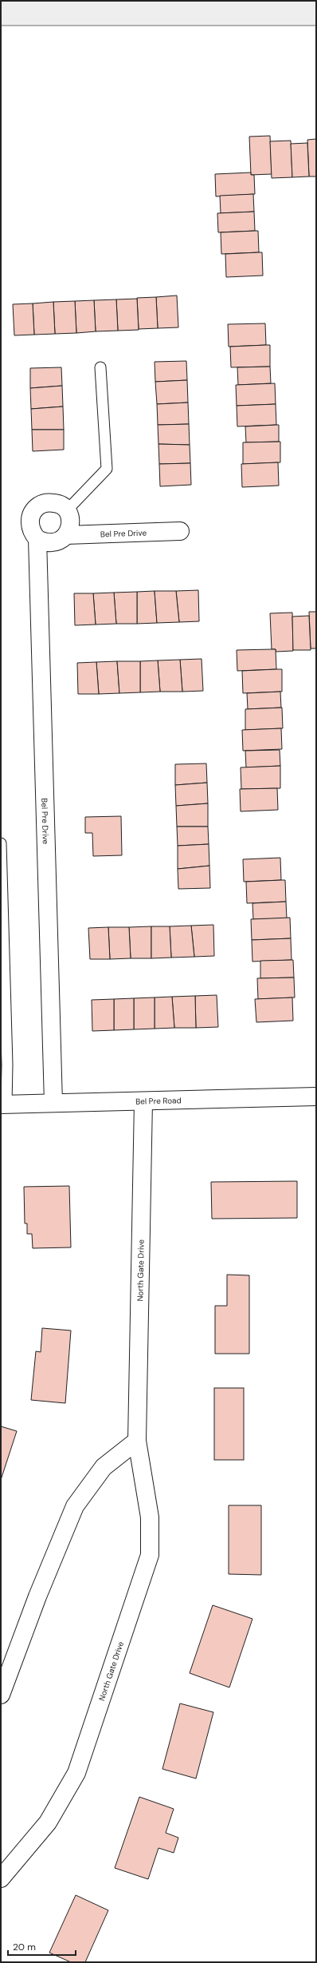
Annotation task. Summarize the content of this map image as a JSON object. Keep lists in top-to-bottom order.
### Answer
{
  "streets": {
    "street": ["Bel Pre Drive", "Bel Pre Road", "North Gate Drive"]
  },
  "crossings": [
    ["Bel Pre Drive", "Bel Pre Road"],
    ["Bel Pre Road", "North Gate Drive"]
  ],
  "scale_bar": "20 m"
}
